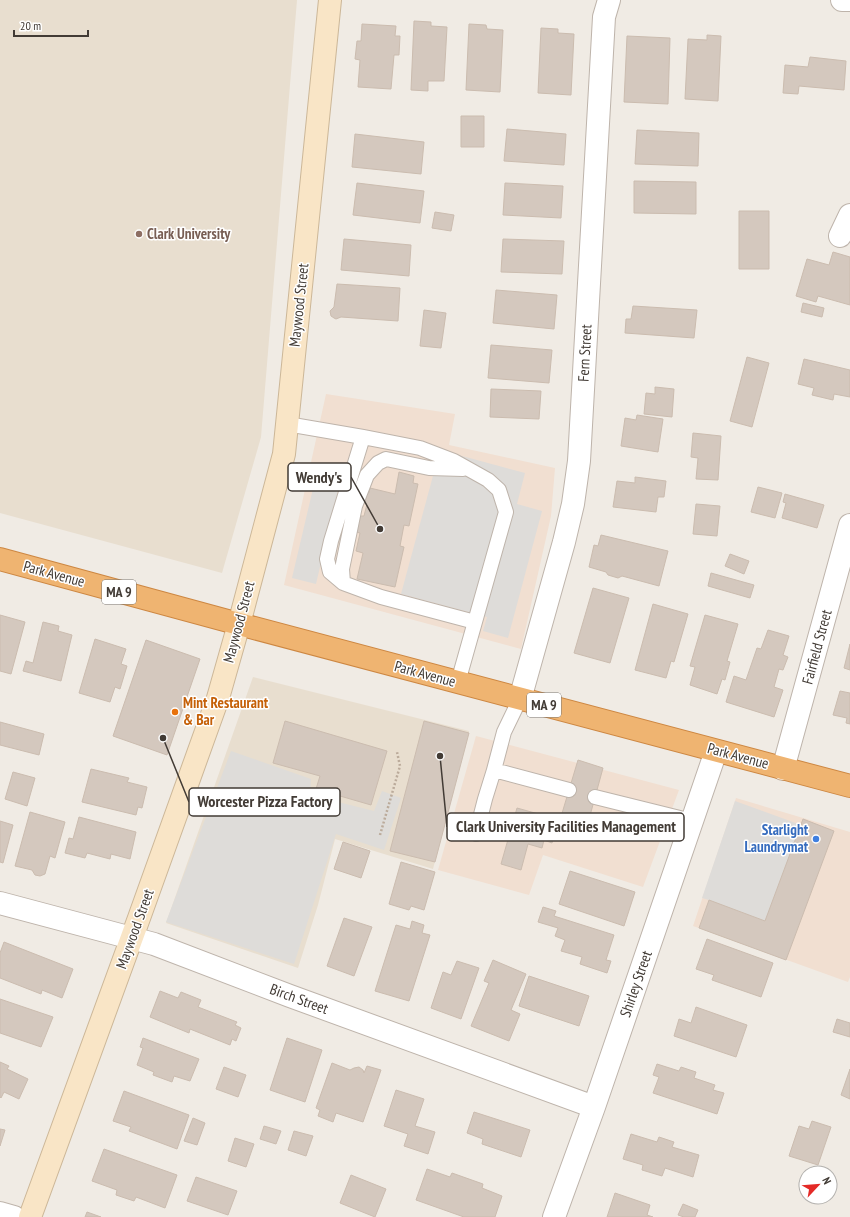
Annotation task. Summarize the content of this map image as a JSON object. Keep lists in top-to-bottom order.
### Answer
{
  "streets": {
    "highway": ["Park Avenue", "MA 9"],
    "street": [
      "Maywood Street",
      "Fern Street",
      "Fairfield Street",
      "Shirley Street",
      "Birch Street"
    ]
  },
  "crossings": [
    ["Maywood Street", "Park Avenue"],
    ["Maywood Street", "Birch Street"],
    ["Fern Street", "Park Avenue"],
    ["Park Avenue", "Fairfield Street"],
    ["Park Avenue", "Shirley Street"],
    ["Shirley Street", "Birch Street"]
  ],
  "places": [
    "Clark University",
    "Wendy's",
    "Mint Restaurant & Bar",
    "Worcester Pizza Factory",
    "Clark University Facilities Management",
    "Starlight Laundrymat"
  ],
  "scale_bar": "20 m",
  "north": "top right"
}
